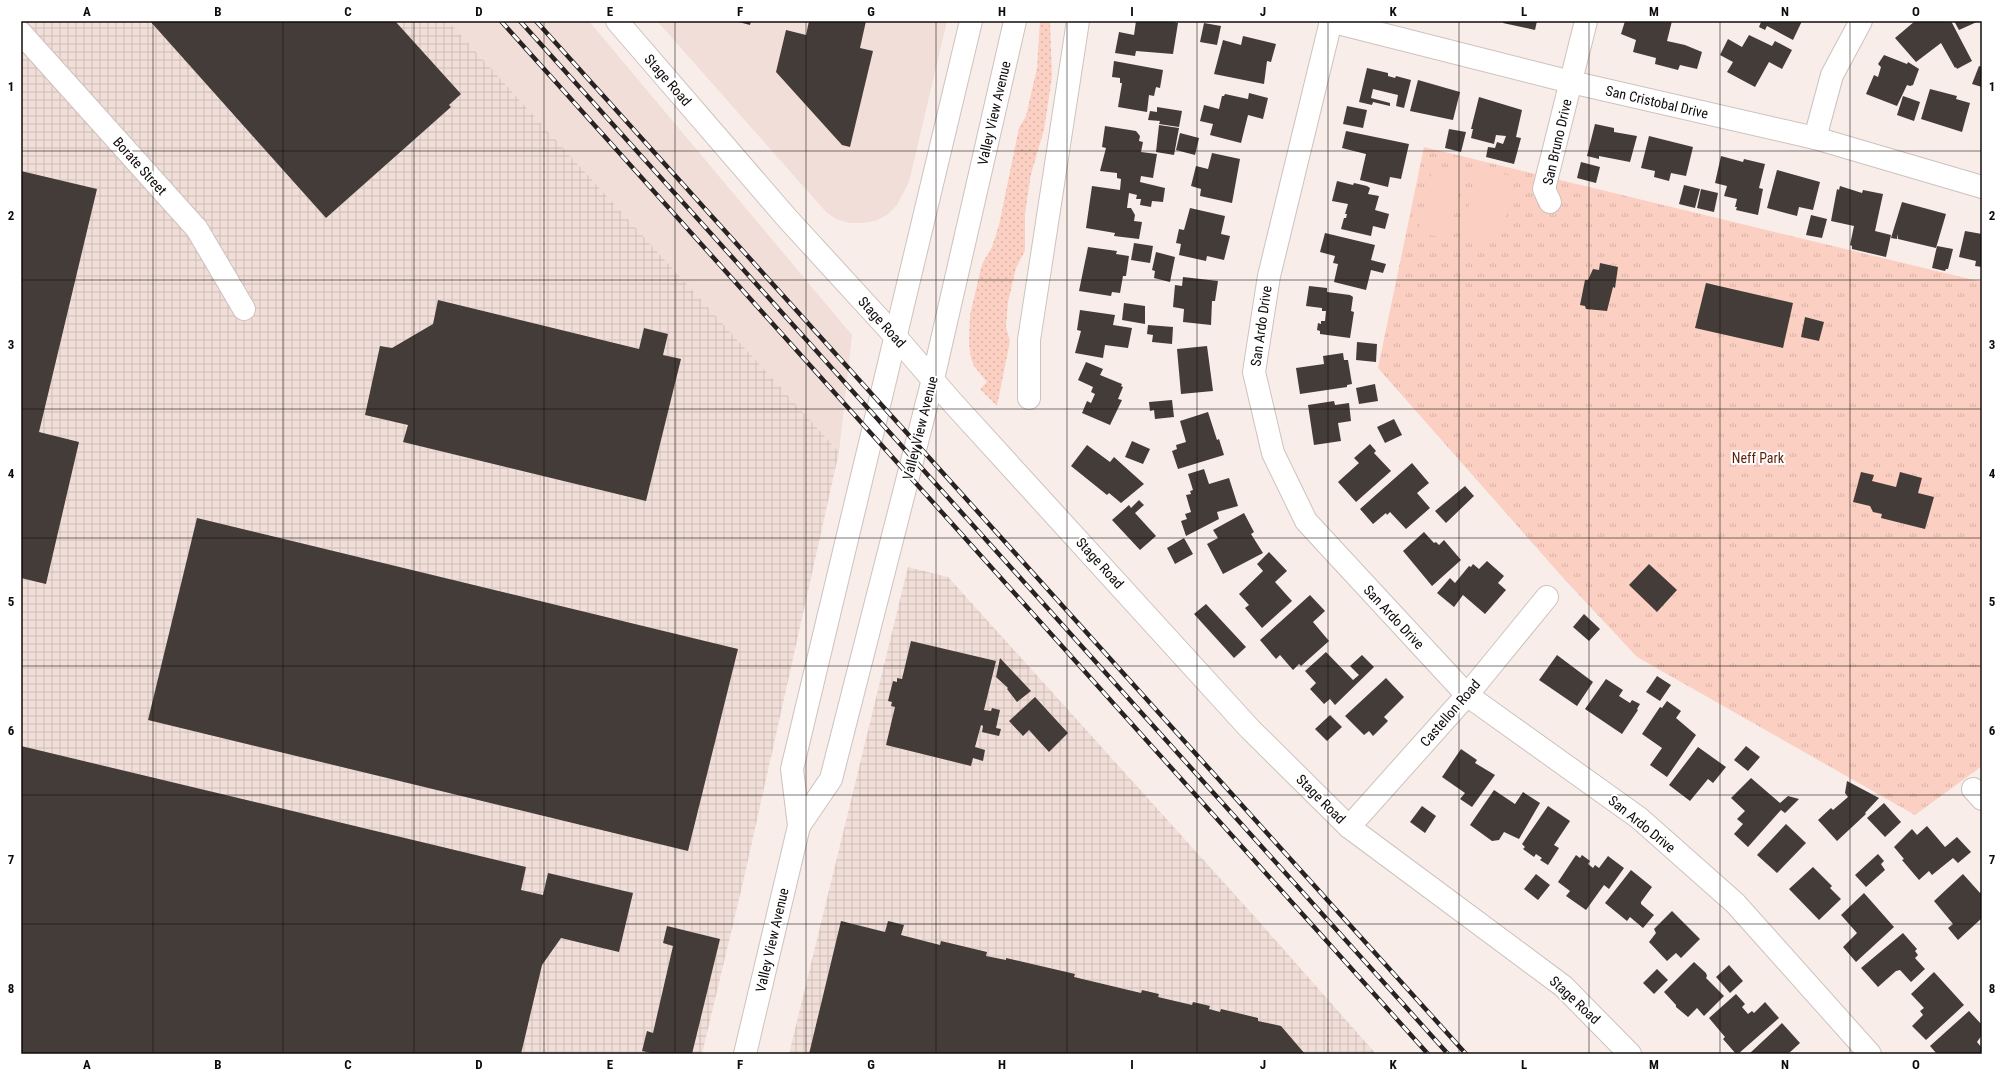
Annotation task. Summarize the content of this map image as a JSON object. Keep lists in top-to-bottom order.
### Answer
{
  "streets": {
    "street": [
      "Stage Road",
      "San Cristobal Drive",
      "Valley View Avenue",
      "San Bruno Drive",
      "Borate Street",
      "San Ardo Drive",
      "Castellon Road"
    ]
  },
  "crossings": [
    ["Stage Road", "Valley View Avenue"],
    ["Stage Road", "Castellon Road"],
    ["San Cristobal Drive", "San Bruno Drive"],
    ["San Cristobal Drive", "San Ardo Drive"],
    ["San Ardo Drive", "Castellon Road"]
  ],
  "parks": ["Neff Park"],
  "grid": {
    "columns": [
      "A",
      "B",
      "C",
      "D",
      "E",
      "F",
      "G",
      "H",
      "I",
      "J",
      "K",
      "L",
      "M",
      "N",
      "O"
    ],
    "rows": [
      "1",
      "2",
      "3",
      "4",
      "5",
      "6",
      "7",
      "8"
    ]
  }
}
